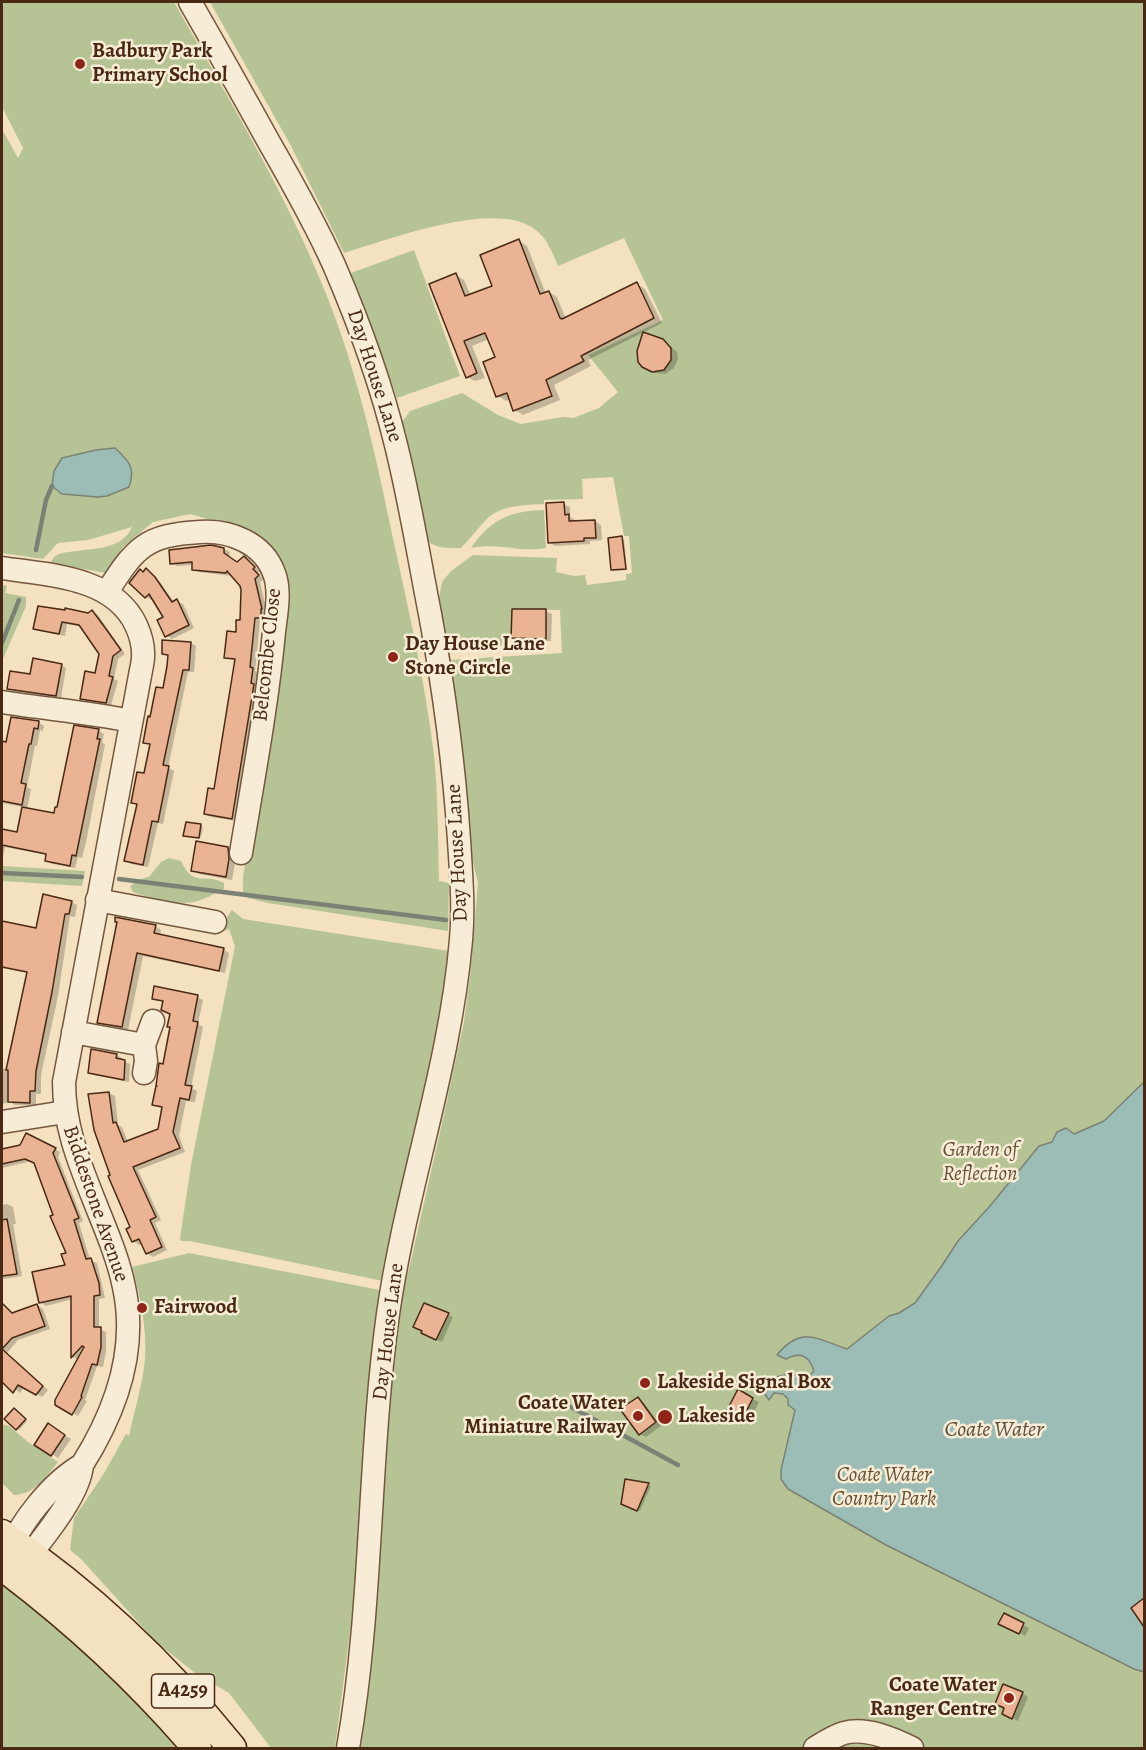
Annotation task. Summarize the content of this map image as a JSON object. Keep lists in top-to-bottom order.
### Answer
{
  "streets": {
    "main road": ["A4259"],
    "street": ["Day House Lane", "Belcombe Close", "Biddestone Avenue"]
  },
  "crossings": [
    ["Belcombe Close", "Biddestone Avenue"],
    ["Biddestone Avenue", "A4259"]
  ],
  "water": ["Coate Water"],
  "parks": ["Garden of Reflection", "Coate Water Country Park"],
  "places": [
    "Badbury Park Primary School",
    "Day House Lane Stone Circle",
    "Fairwood",
    "Lakeside Signal Box",
    "Coate Water Miniature Railway",
    "Lakeside",
    "Coate Water Ranger Centre"
  ]
}
